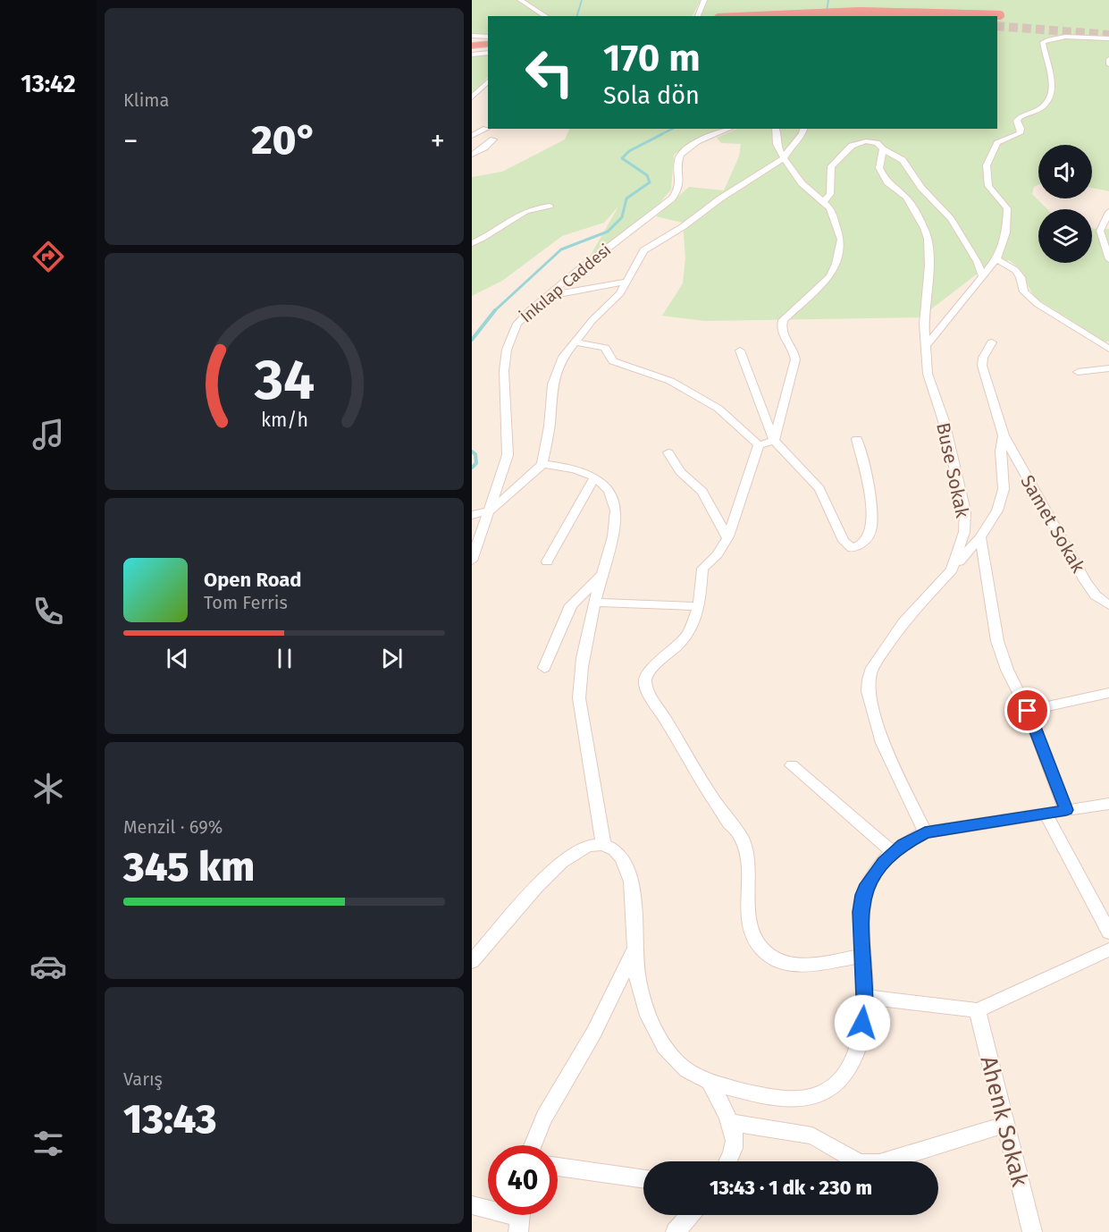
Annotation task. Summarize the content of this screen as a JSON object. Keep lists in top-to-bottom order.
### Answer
{
  "streets": {
    "street": [
      "İnkılap Caddesi",
      "Buse Sokak",
      "Samet Sokak",
      "Ahenk Sokak"
    ]
  },
  "page": {
    "tabs": "13:42",
    "tile": [
      "Klima",
      ["Menzil · 69%", "345 km"],
      ["Varış", "13:43"]
    ],
    "turn": ["170 m", "Sola dön"],
    "heat": ["−", "20°", "+"],
    "song": ["Open Road", "Tom Ferris"],
    "limit": "40",
    "trip": "13:43 · 1 dk · 230 m",
    "gauge": ["34", "km/h"]
  }
}
